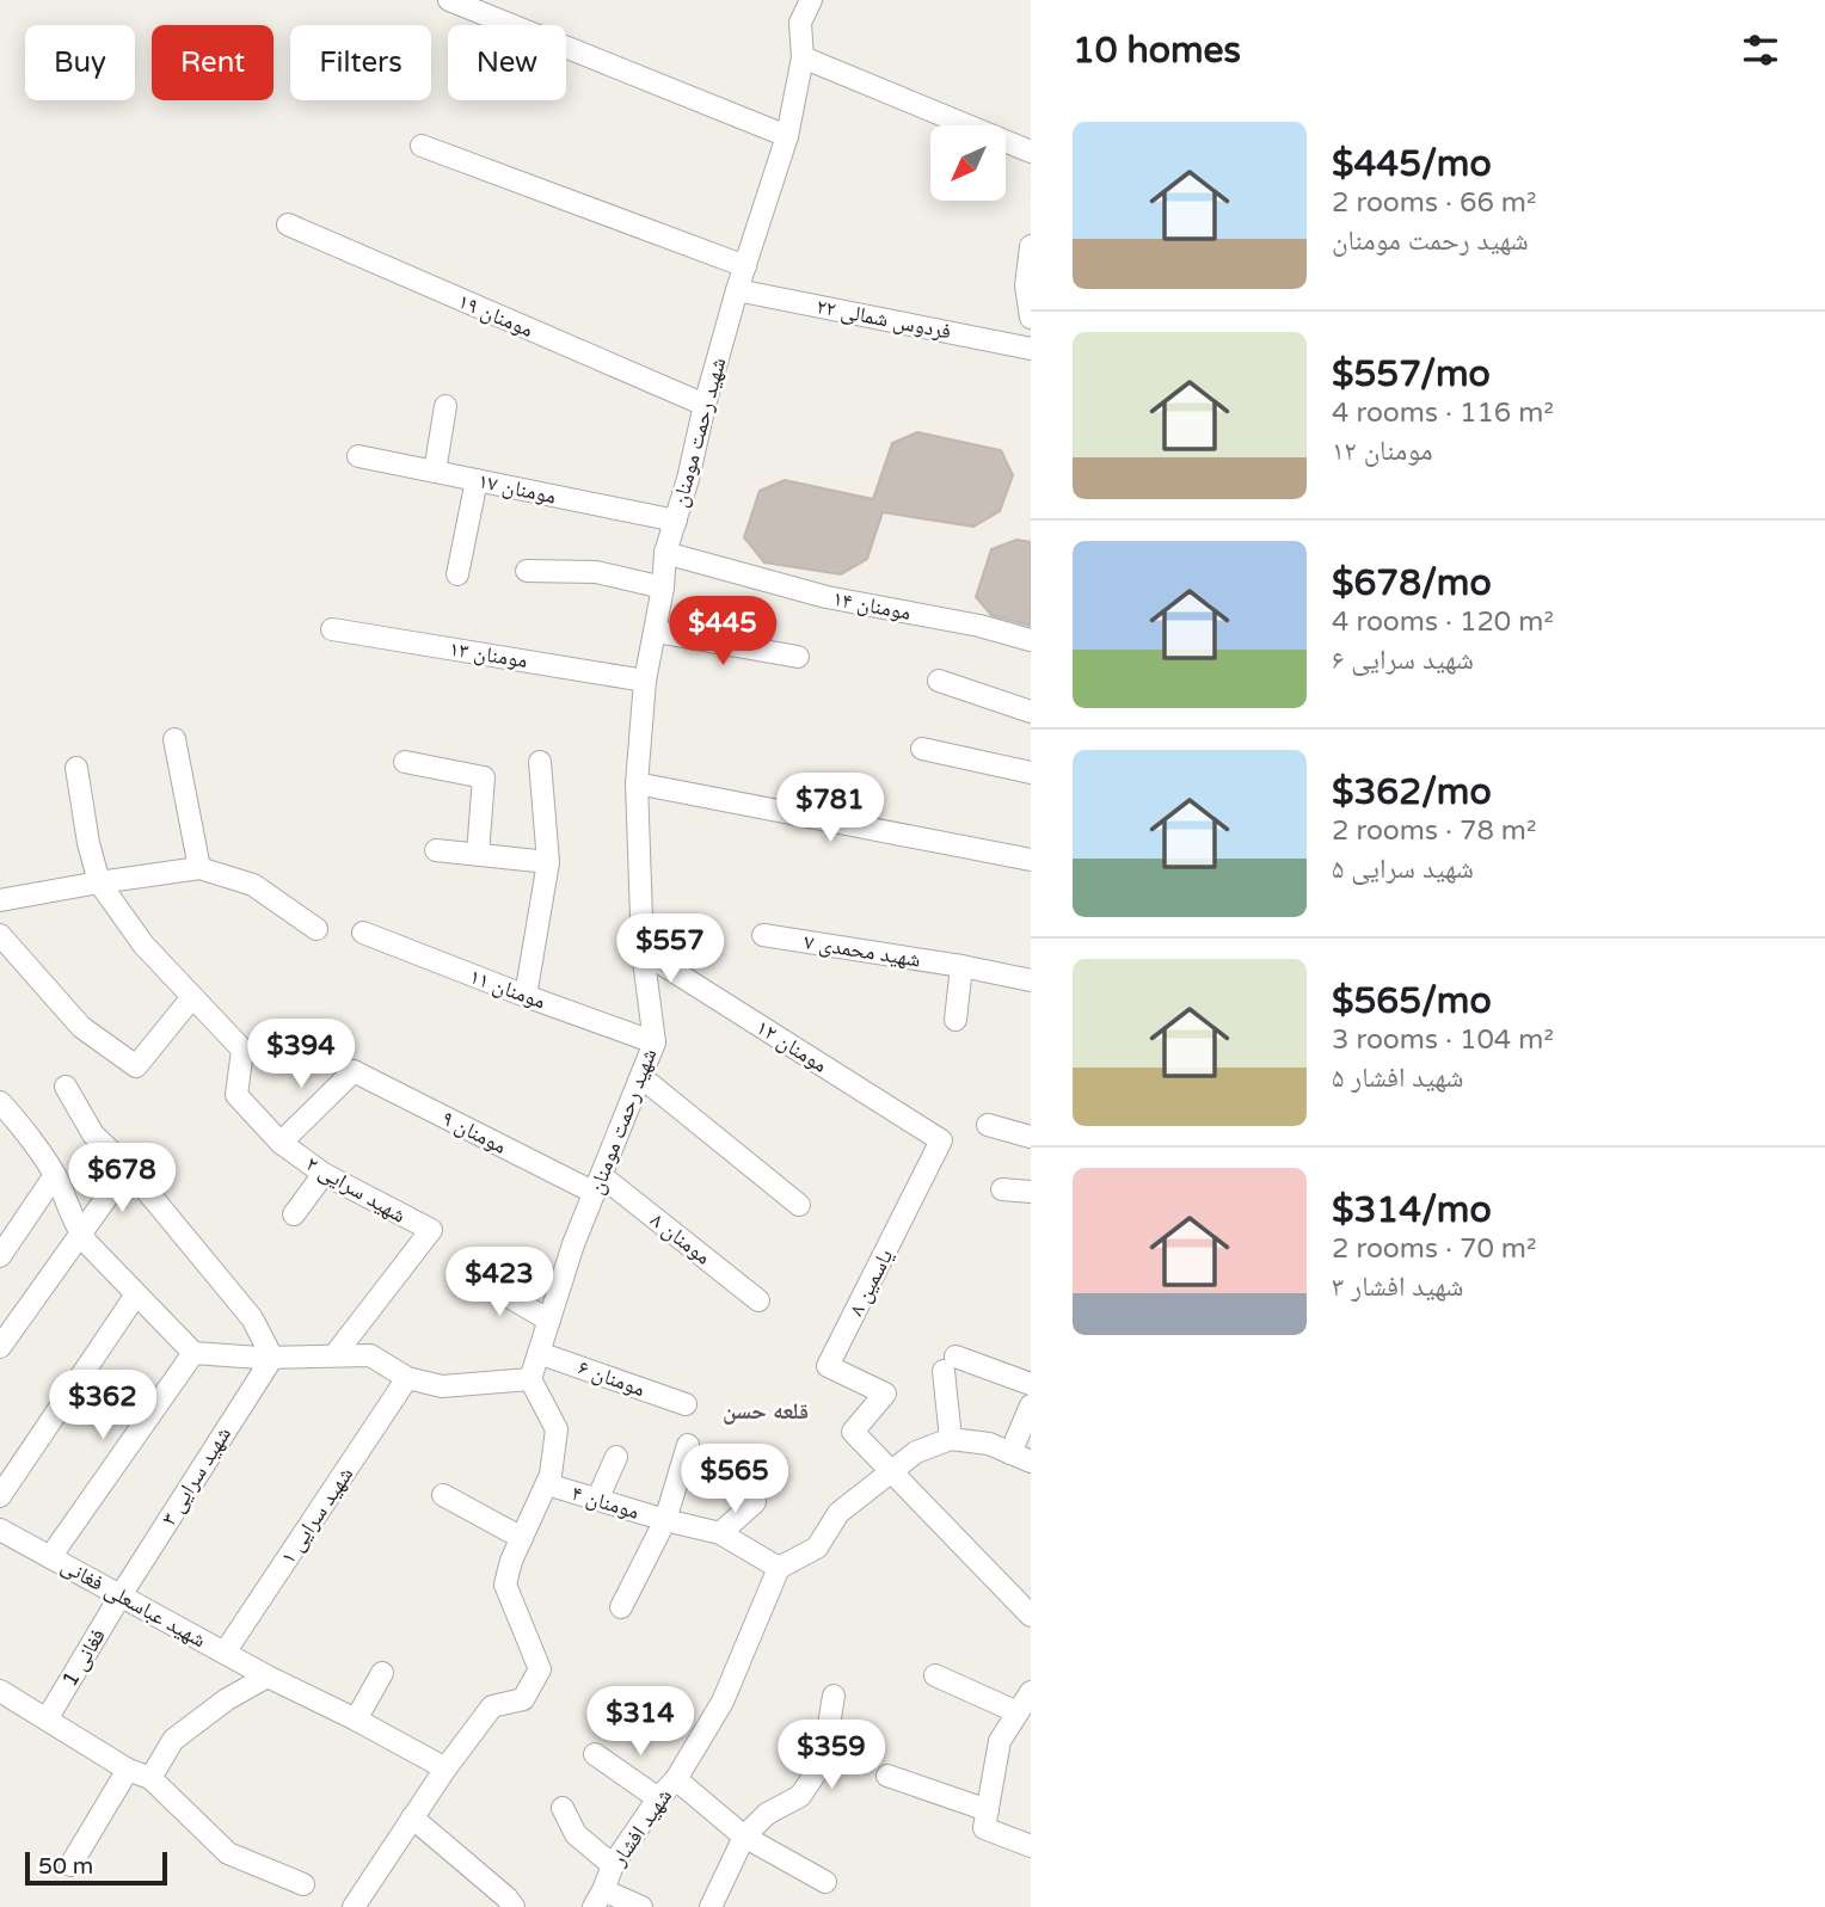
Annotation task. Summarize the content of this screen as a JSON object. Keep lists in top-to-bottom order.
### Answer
{
  "streets": {
    "street": [
      "مومنان ۱۹",
      "فردوس شمالی ۲۲",
      "شهید رحمت مومنان",
      "مومنان ۱۷",
      "مومنان ۱۴",
      "مومنان ۱۳",
      "شهید محمدی ۷",
      "مومنان ۱۱",
      "مومنان ۱۲",
      "مومنان ۹",
      "شهید سرایی ۲",
      "مومنان ۸",
      "یاسمین ۸",
      "مومنان ۶",
      "شهید سرایی ۳",
      "۴ مومنان",
      "شهید سرایی ۱",
      "شهید عباسعلی فغانی",
      "فغانی 1",
      "شهید افشار"
    ]
  },
  "crossings": [
    ["مومنان ۱۹", "شهید رحمت مومنان"],
    ["فردوس شمالی ۲۲", "شهید رحمت مومنان"],
    ["شهید رحمت مومنان", "مومنان ۱۷"],
    ["شهید رحمت مومنان", "مومنان ۱۴"],
    ["شهید رحمت مومنان", "مومنان ۱۳"],
    ["شهید رحمت مومنان", "مومنان ۱۱"],
    ["شهید رحمت مومنان", "مومنان ۱۲"],
    ["شهید رحمت مومنان", "مومنان ۹"],
    ["شهید رحمت مومنان", "مومنان ۸"],
    ["شهید رحمت مومنان", "مومنان ۶"],
    ["مومنان ۱۲", "یاسمین ۸"],
    ["مومنان ۹", "شهید سرایی ۲"],
    ["مومنان ۹", "مومنان ۸"],
    ["شهید سرایی ۳", "شهید عباسعلی فغانی"],
    ["شهید سرایی ۳", "فغانی 1"],
    ["۴ مومنان", "شهید افشار"],
    ["شهید سرایی ۱", "شهید عباسعلی فغانی"],
    ["شهید عباسعلی فغانی", "فغانی 1"]
  ],
  "districts": ["قلعه حسن"],
  "scale_bar": "50 m",
  "north": "bottom left",
  "page": {
    "heading": "10 homes",
    "chip": [
      "Buy",
      "Rent",
      "Filters",
      "New"
    ],
    "list": [
      {
        "name": "$445/mo",
        "note": "2 rooms · 66 m² · شهید رحمت مومنان"
      },
      {
        "name": "$557/mo",
        "note": "4 rooms · 116 m² · مومنان ۱۲"
      },
      {
        "name": "$678/mo",
        "note": "4 rooms · 120 m² · شهید سرایی ۶"
      },
      {
        "name": "$362/mo",
        "note": "2 rooms · 78 m² · شهید سرایی ۵"
      },
      {
        "name": "$565/mo",
        "note": "3 rooms · 104 m² · ۵ شهید افشار"
      },
      {
        "name": "$314/mo",
        "note": "2 rooms · 70 m² · ۳ شهید افشار"
      }
    ],
    "price": [
      "$445",
      "$781",
      "$557",
      "$394",
      "$678",
      "$423",
      "$362",
      "$565",
      "$314",
      "$359"
    ],
    "scale": "50 m"
  }
}
